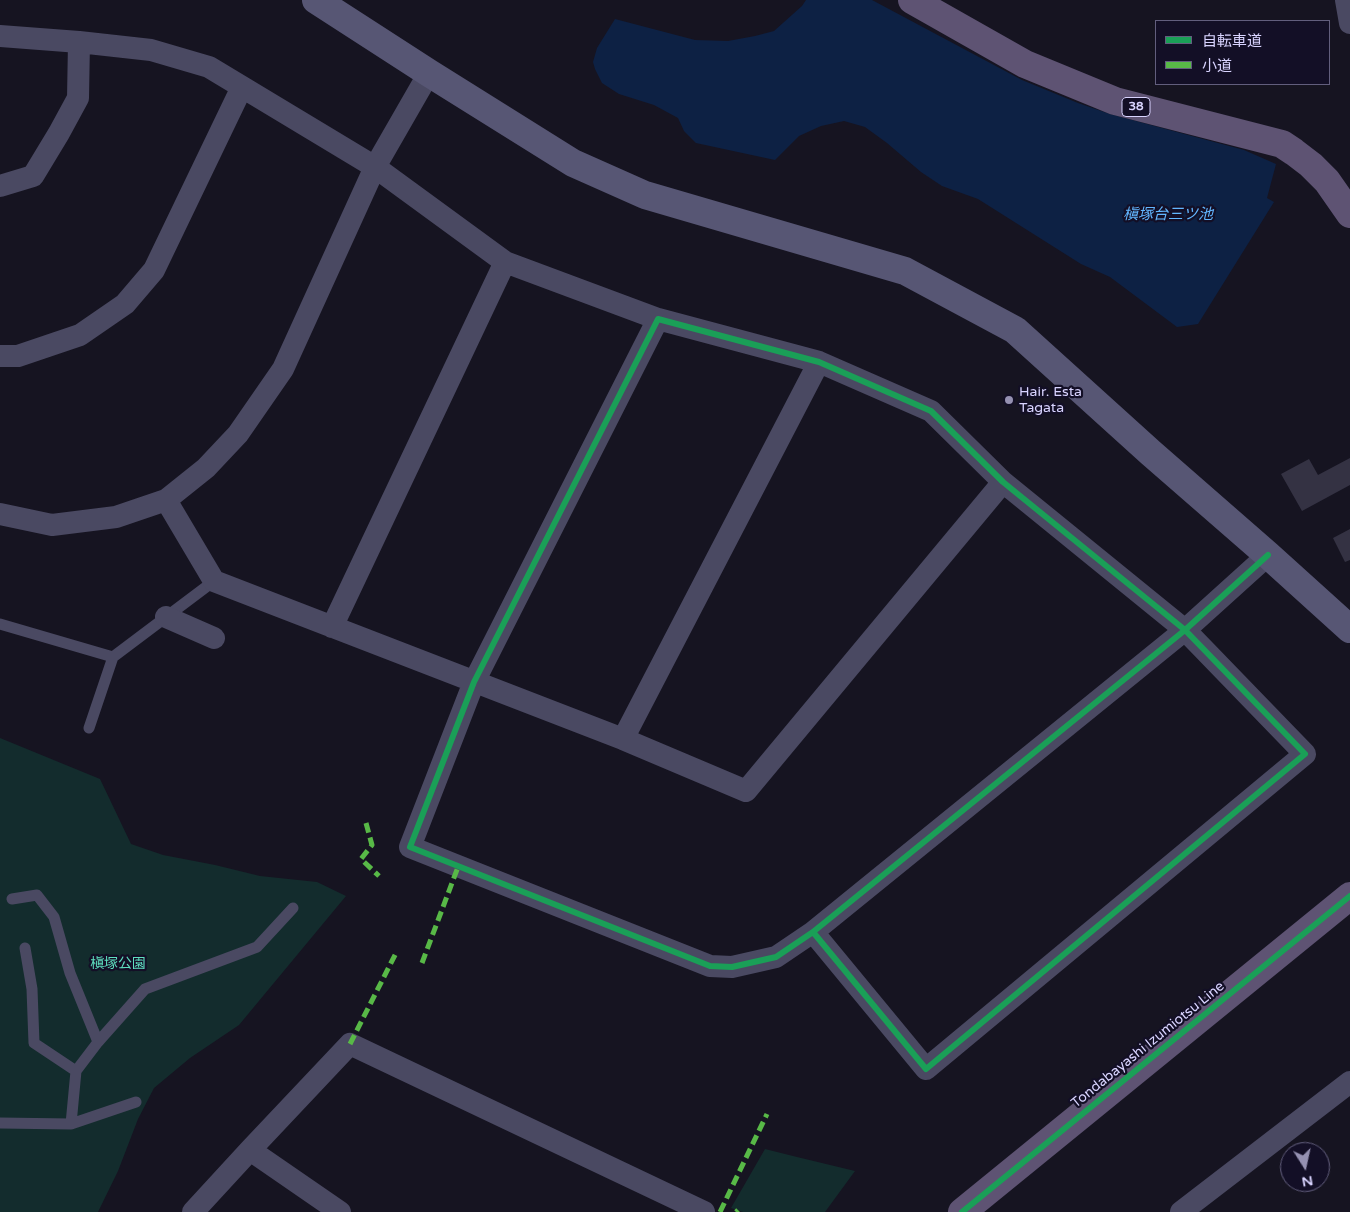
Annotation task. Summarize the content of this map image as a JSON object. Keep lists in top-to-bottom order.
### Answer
{
  "streets": {
    "main road": ["38", "Tondabayashi Izumiotsu Line"]
  },
  "water": ["槇塚台三ツ池"],
  "parks": ["槇塚公園"],
  "places": ["Hair. Esta Tagata"],
  "legend": ["自転車道", "小道"],
  "north": "bottom"
}
